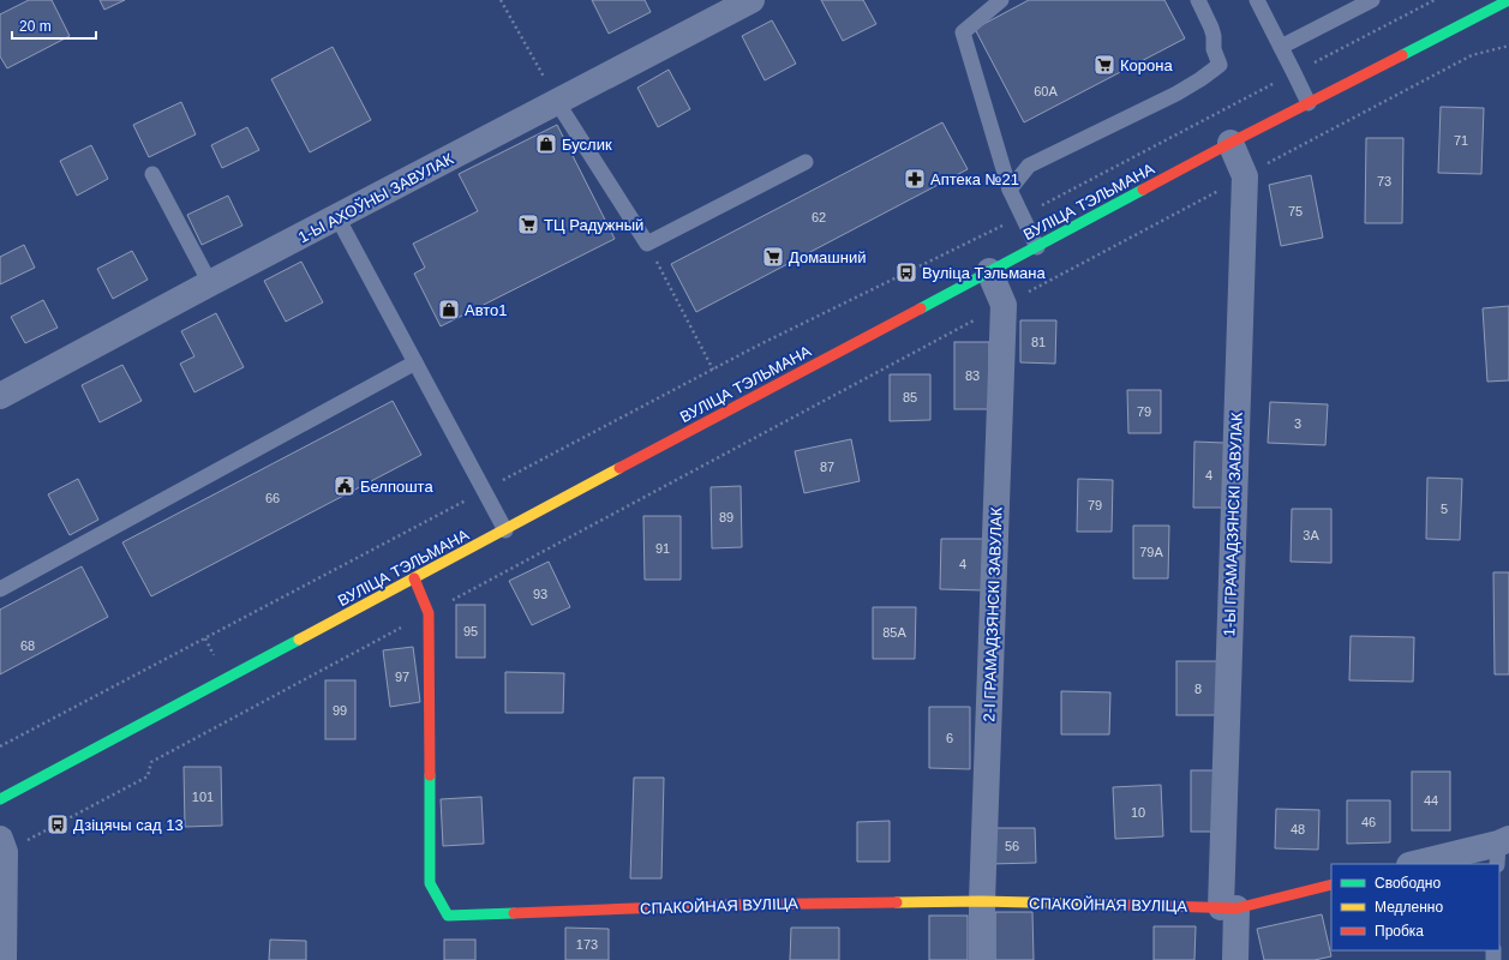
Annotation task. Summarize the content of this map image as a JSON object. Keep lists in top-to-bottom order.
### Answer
{
  "streets": {
    "main road": ["ВУЛІЦА ТЭЛЬМАНА", "СПАКОЙНАЯ ВУЛІЦА"],
    "street": ["1-Ы АХОЎНЫ ЗАВУЛАК", "1-Ы ГРАМАДЗЯНСКІ ЗАВУЛАК", "2-І ГРАМАДЗЯНСКІ ЗАВУЛАК"]
  },
  "crossings": [
    ["ВУЛІЦА ТЭЛЬМАНА", "1-Ы ГРАМАДЗЯНСКІ ЗАВУЛАК"],
    ["ВУЛІЦА ТЭЛЬМАНА", "2-І ГРАМАДЗЯНСКІ ЗАВУЛАК"],
    ["ВУЛІЦА ТЭЛЬМАНА", "СПАКОЙНАЯ ВУЛІЦА"],
    ["1-Ы ГРАМАДЗЯНСКІ ЗАВУЛАК", "СПАКОЙНАЯ ВУЛІЦА"],
    ["2-І ГРАМАДЗЯНСКІ ЗАВУЛАК", "СПАКОЙНАЯ ВУЛІЦА"]
  ],
  "places": {
    "supermarket": ["Корона", "ТЦ Радужный", "Домашний"],
    "shop": ["Буслик", "Авто1"],
    "pharmacy": ["Аптека №21"],
    "bus stop": ["Вуліца Тэльмана", "Дзіцячы сад 13"],
    "public building": ["Белпошта"]
  },
  "house_numbers": [
    "60А",
    "71",
    "73",
    "75",
    "62",
    "81",
    "83",
    "85",
    "79",
    "3",
    "87",
    "4",
    "66",
    "79",
    "5",
    "89",
    "3А",
    "91",
    "79А",
    "4",
    "93",
    "95",
    "85А",
    "68",
    "97",
    "8",
    "99",
    "6",
    "101",
    "44",
    "10",
    "46",
    "48",
    "56",
    "173"
  ],
  "legend": ["Свободно", "Медленно", "Пробка"],
  "scale_bar": "20 m"
}
